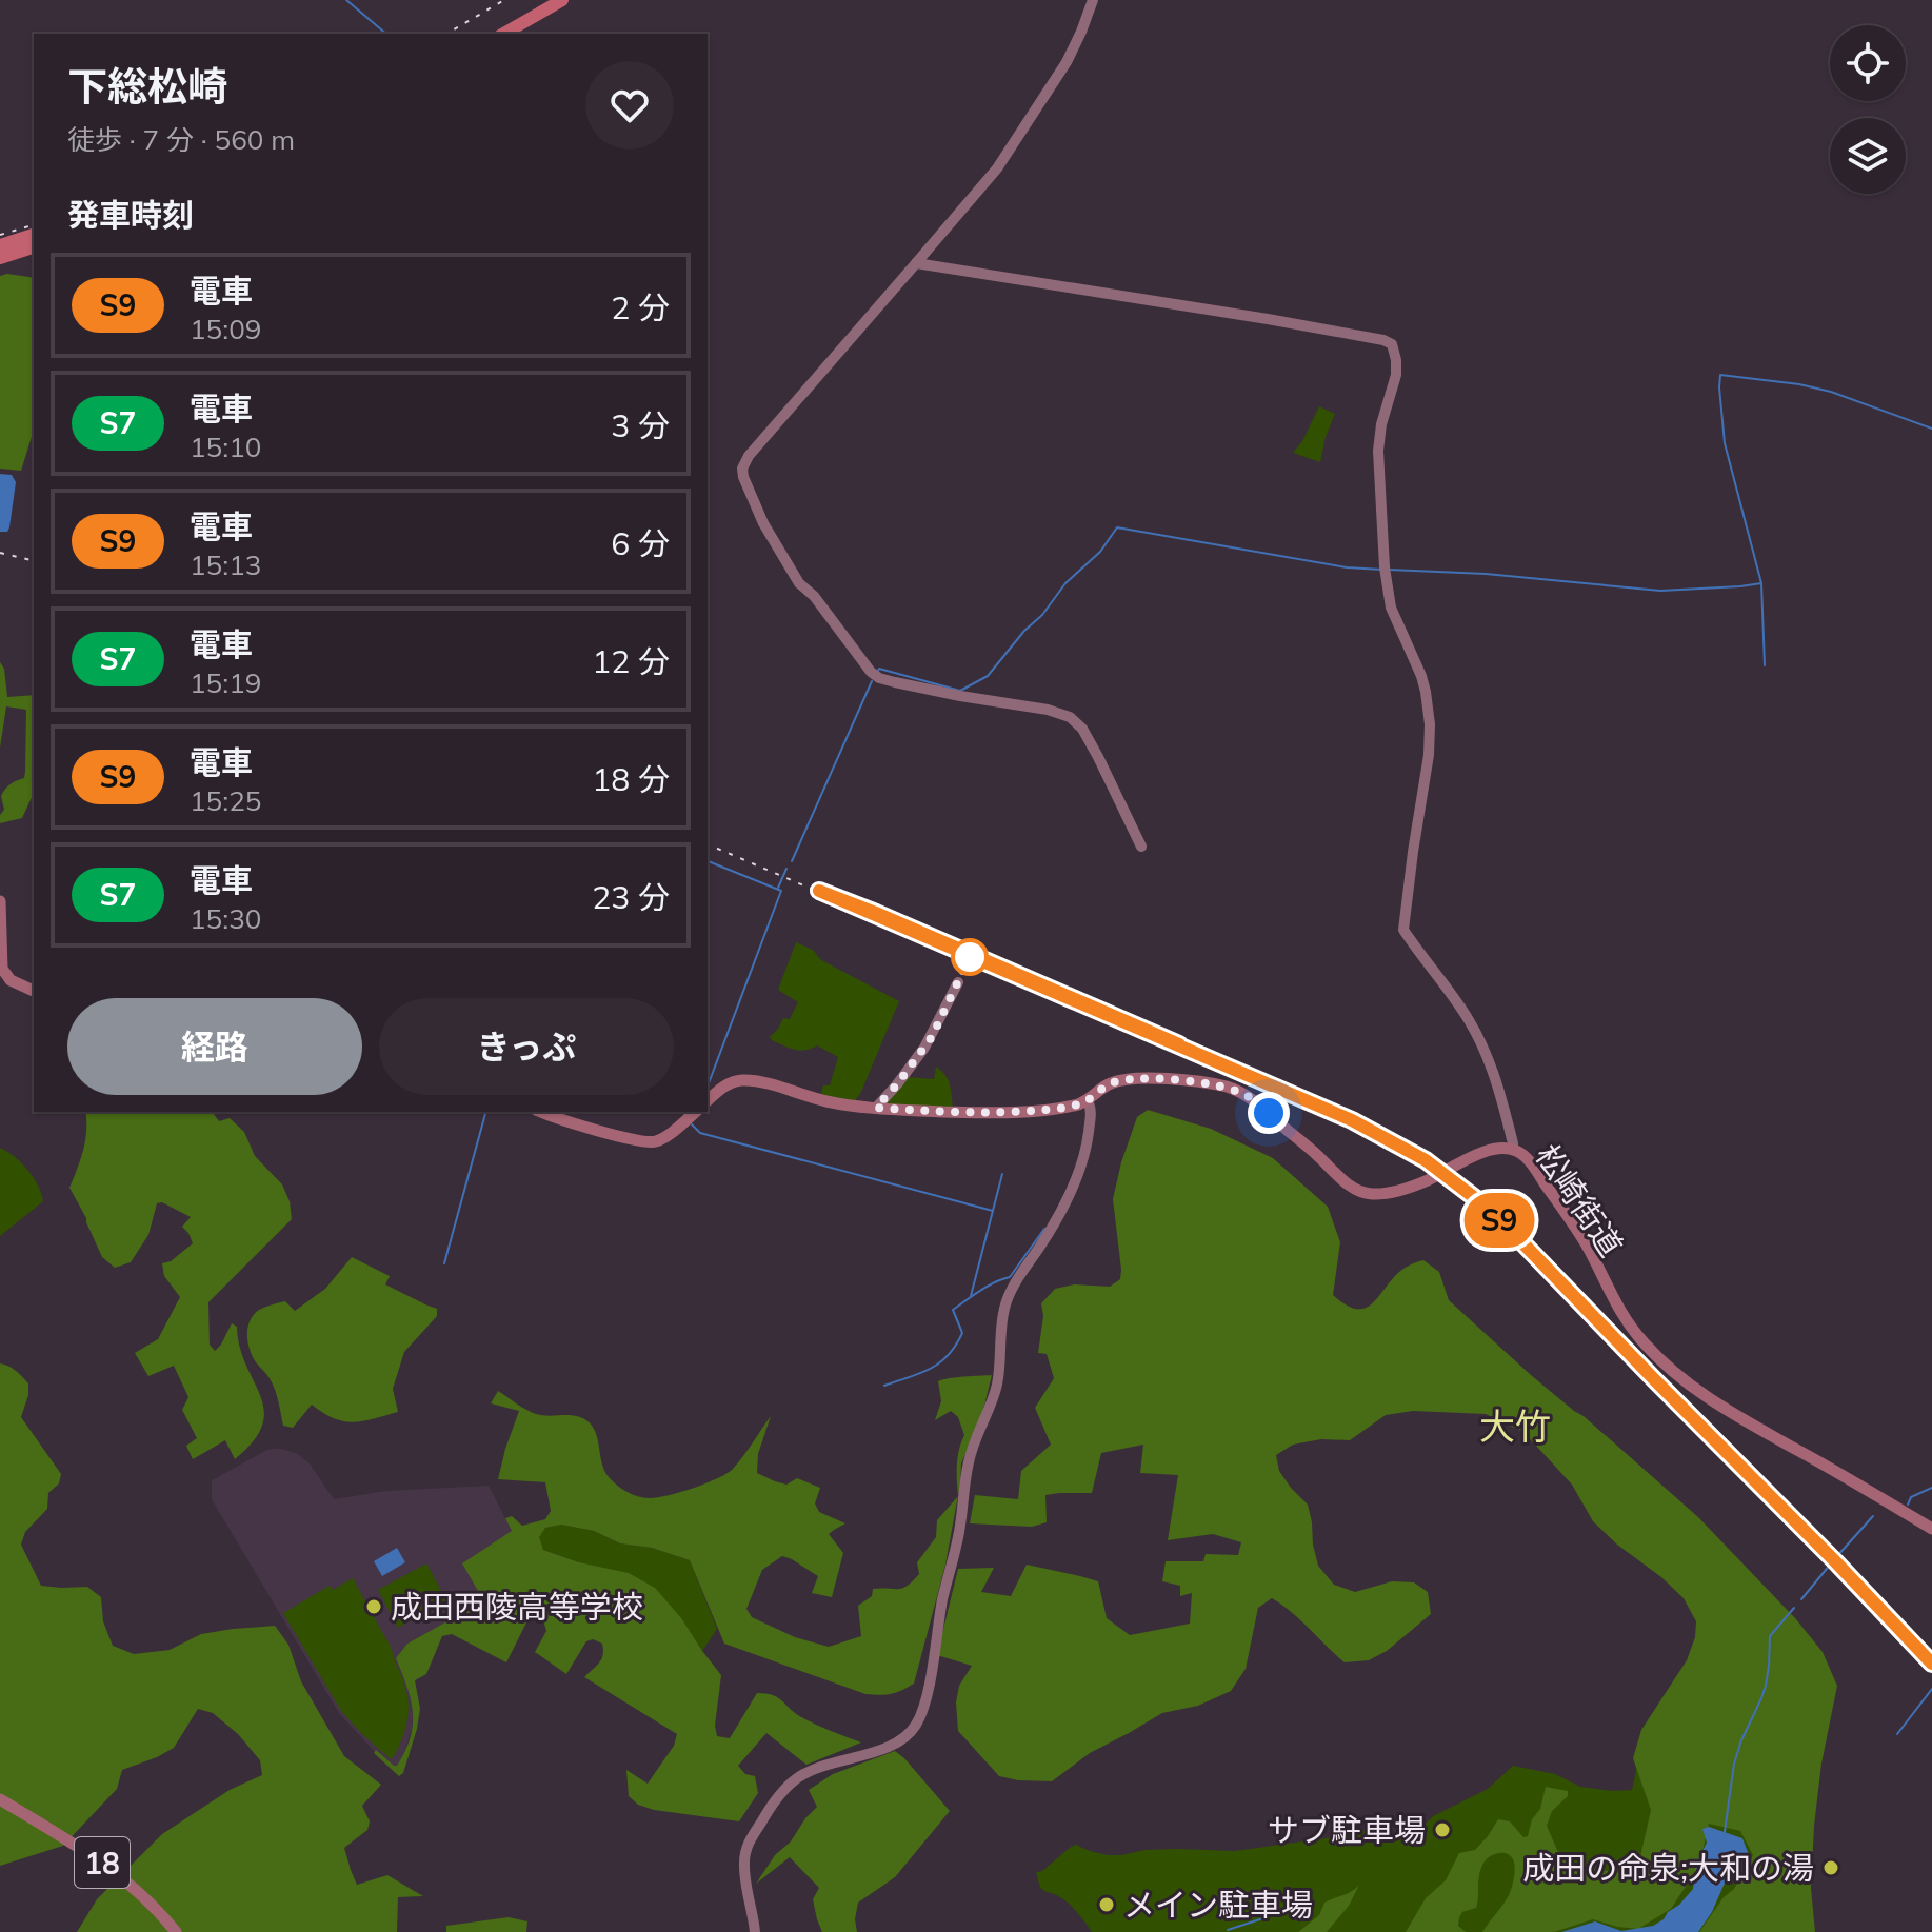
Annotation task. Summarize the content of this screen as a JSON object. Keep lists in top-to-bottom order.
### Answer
{
  "streets": {
    "main road": ["松崎街道", "18"]
  },
  "districts": ["大竹"],
  "places": [
    "成田西陵高等学校",
    "サブ駐車場",
    "成田の命泉;大和の湯",
    "メイン駐車場"
  ],
  "page": {
    "on_map": "S9",
    "heading": [
      ["下総松崎", "徒歩 · 7 分 · 560 m"],
      "発車時刻"
    ],
    "list": [
      {
        "mark": "S9",
        "name": "電車",
        "note": "15:09",
        "value": "2 分"
      },
      {
        "mark": "S7",
        "name": "電車",
        "note": "15:10",
        "value": "3 分"
      },
      {
        "mark": "S9",
        "name": "電車",
        "note": "15:13",
        "value": "6 分"
      },
      {
        "mark": "S7",
        "name": "電車",
        "note": "15:19",
        "value": "12 分"
      },
      {
        "mark": "S9",
        "name": "電車",
        "note": "15:25",
        "value": "18 分"
      },
      {
        "mark": "S7",
        "name": "電車",
        "note": "15:30",
        "value": "23 分"
      }
    ],
    "buttons": ["経路", "きっぷ"]
  }
}
